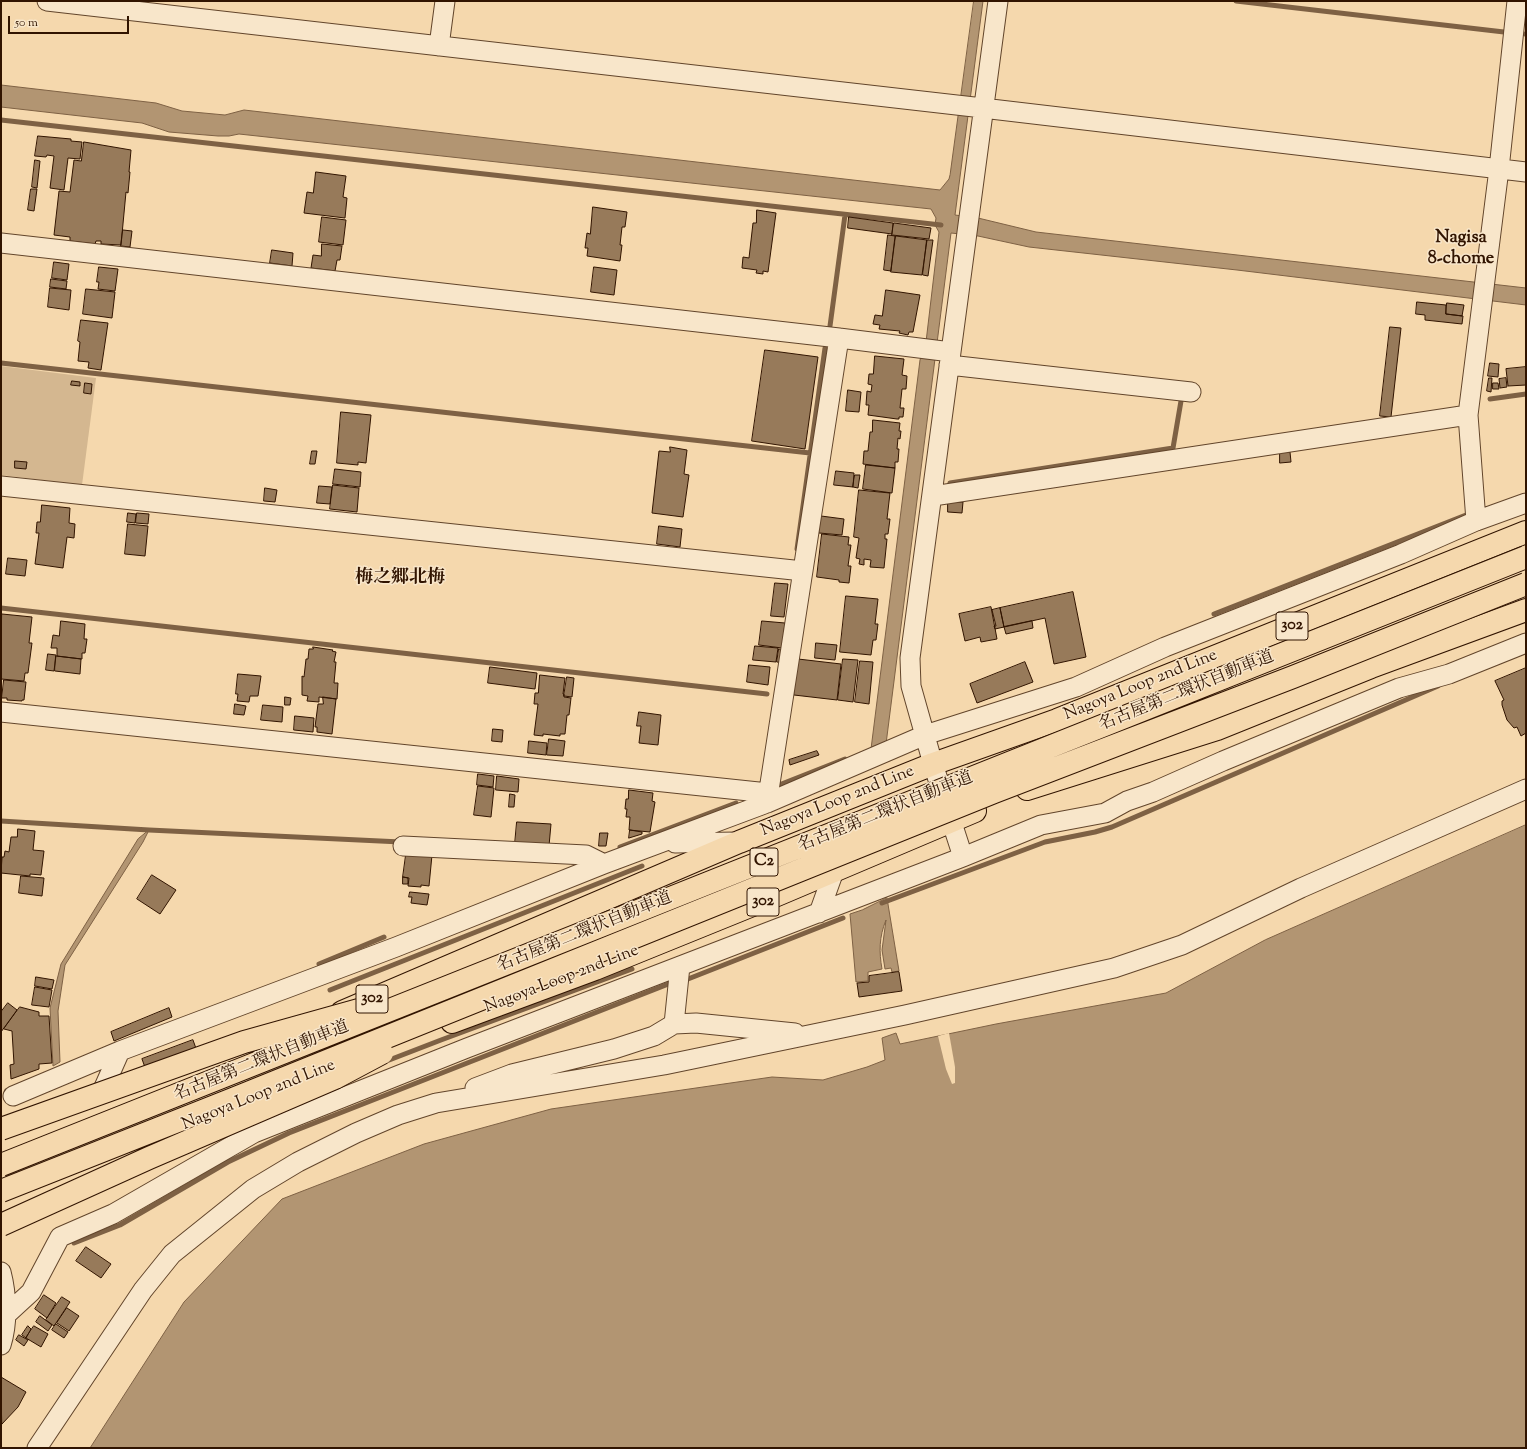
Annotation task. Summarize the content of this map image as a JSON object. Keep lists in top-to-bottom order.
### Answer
{
  "streets": {
    "highway": [
      "302",
      "Nagoya Loop 2nd Line",
      "名古屋第二環状自動車道",
      "C2"
    ]
  },
  "districts": ["Nagisa 8-chome", "梅之郷北梅"],
  "scale_bar": "50 m"
}
